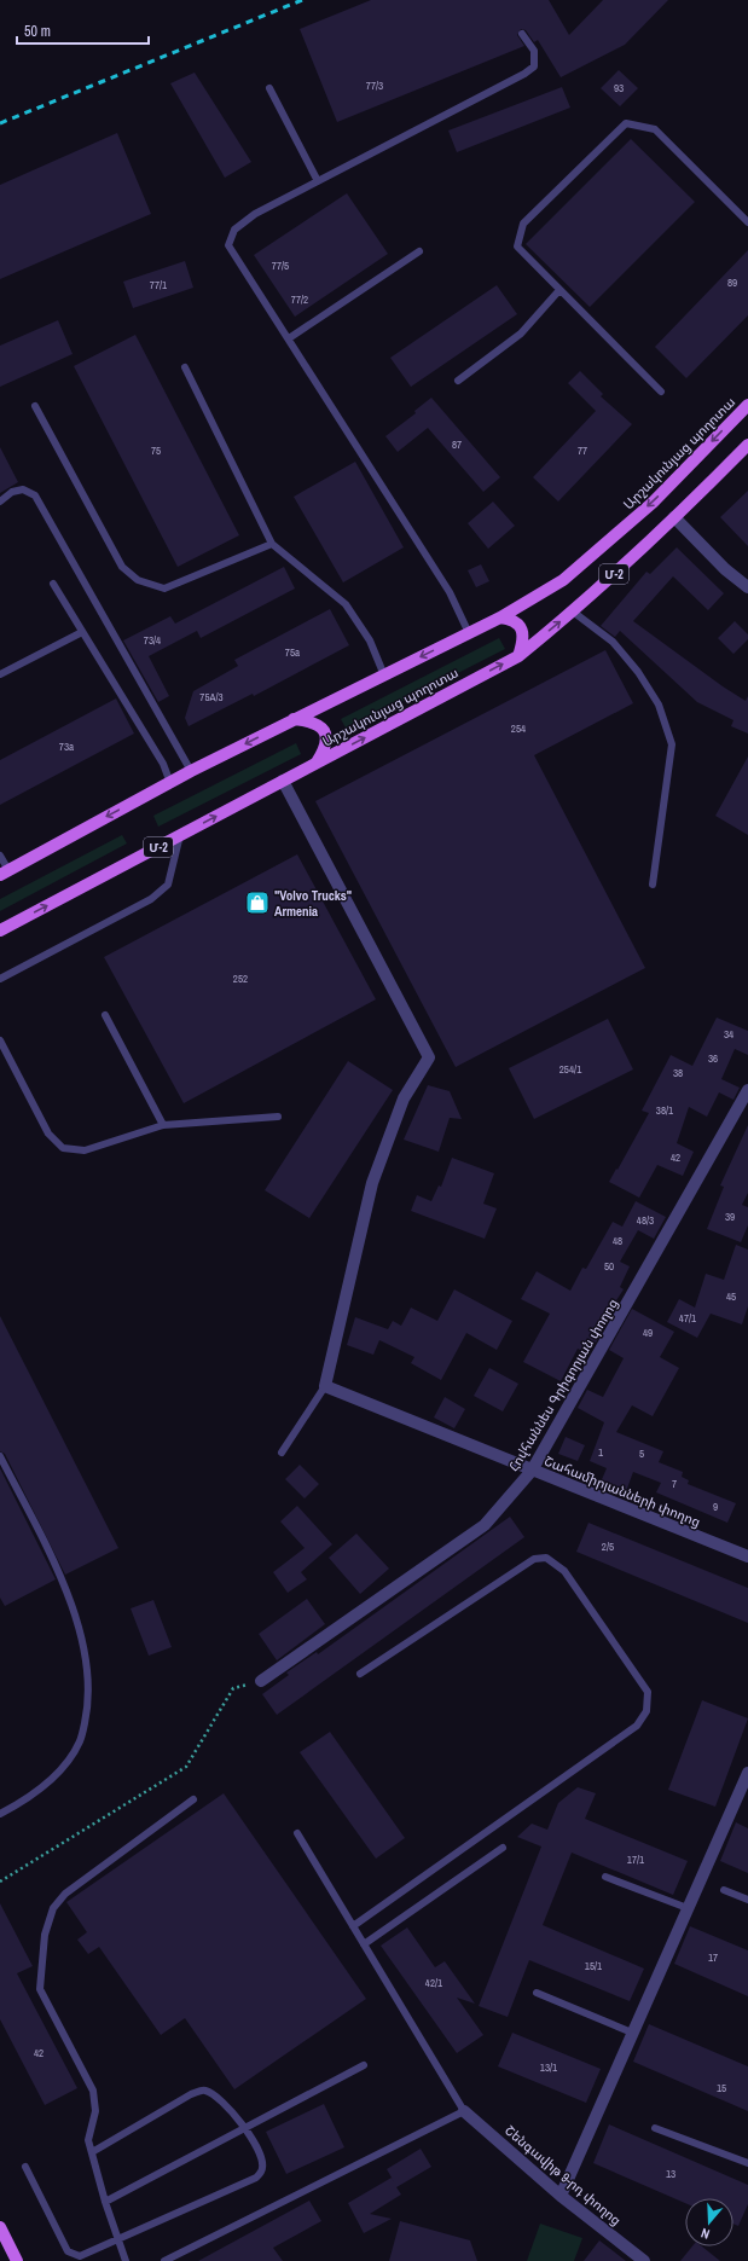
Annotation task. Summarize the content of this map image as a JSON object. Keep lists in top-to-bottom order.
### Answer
{
  "streets": {
    "main road": ["Արշակունյաց պողոտա", "Մ-2"],
    "street": ["Հովհաննես Գրիգորյան փողոց", "Շահամիրյանների փողոց", "Շենգավիթ 9-րդ փողոց"]
  },
  "crossings": [
    ["Հովհաննես Գրիգորյան փողոց", "Շահամիրյանների փողոց"]
  ],
  "places": {
    "shop": ["\"Volvo Trucks\" Armenia"]
  },
  "house_numbers": [
    "77/3",
    "93",
    "77/5",
    "89",
    "77/1",
    "77/2",
    "87",
    "75",
    "77",
    "73/4",
    "75a",
    "75A/3",
    "254",
    "73a",
    "252",
    "34",
    "36",
    "254/1",
    "38",
    "38/1",
    "42",
    "39",
    "48/3",
    "48",
    "50",
    "45",
    "47/1",
    "49",
    "1",
    "5",
    "7",
    "9",
    "2/5",
    "17/1",
    "17",
    "15/1",
    "42/1",
    "42",
    "13/1",
    "15",
    "13"
  ],
  "scale_bar": "50 m",
  "north": "bottom"
}
